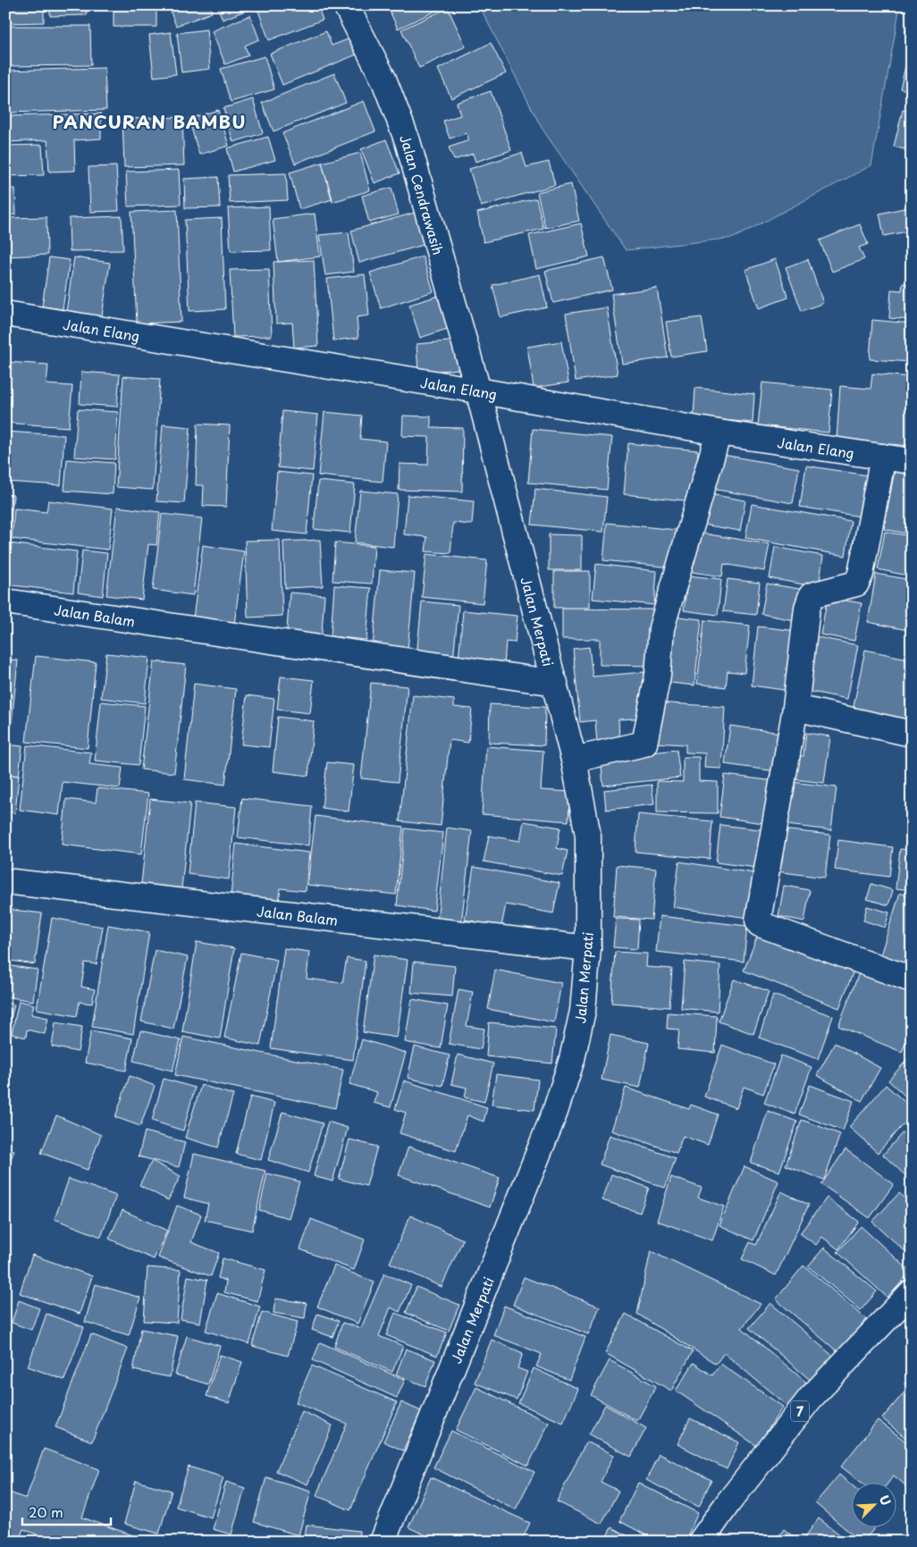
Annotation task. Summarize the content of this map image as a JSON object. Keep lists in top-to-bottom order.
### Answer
{
  "streets": {
    "main road": [
      "Jalan Cendrawasih",
      "Jalan Elang",
      "Jalan Balam",
      "Jalan Merpati",
      "7"
    ]
  },
  "crossings": [
    ["Jalan Cendrawasih", "Jalan Elang"],
    ["Jalan Cendrawasih", "Jalan Merpati"],
    ["Jalan Elang", "Jalan Merpati"],
    ["Jalan Balam", "Jalan Merpati"]
  ],
  "districts": ["PANCURAN BAMBU"],
  "scale_bar": "20 m",
  "north": "top right"
}
